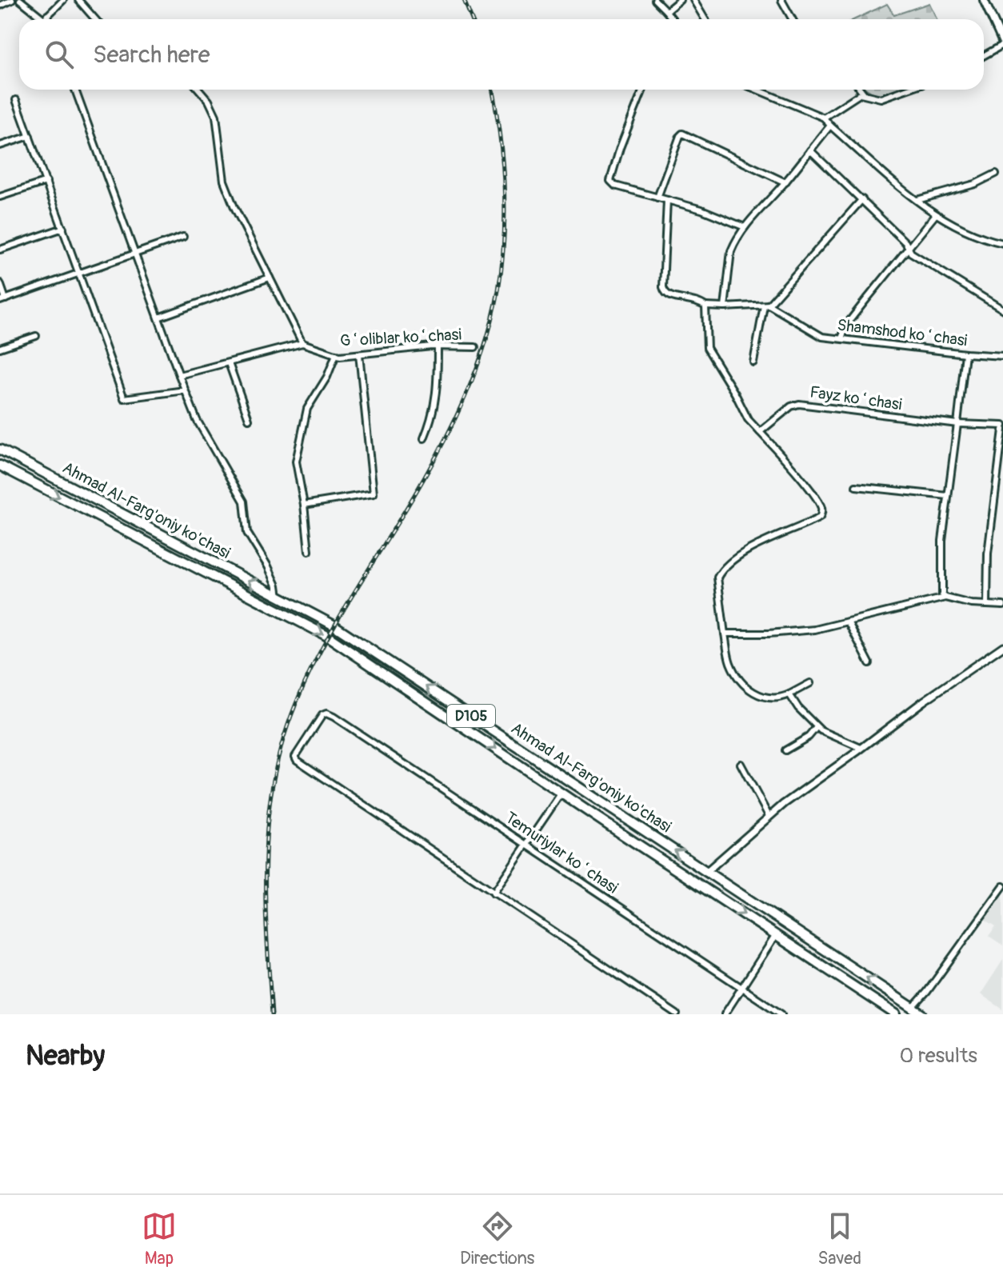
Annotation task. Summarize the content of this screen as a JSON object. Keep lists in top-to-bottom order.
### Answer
{
  "streets": {
    "highway": ["Ahmad Al-Farg'oniy ko'chasi", "D105"],
    "street": [
      "Shamshod koʻchasi",
      "Gʻoliblar koʻchasi",
      "Fayz koʻchasi",
      "Temuriylar koʻchasi"
    ]
  },
  "page": {
    "search": "Search here",
    "heading": ["Nearby", "0 results"],
    "nav": ["Map", "Directions", "Saved"]
  }
}
